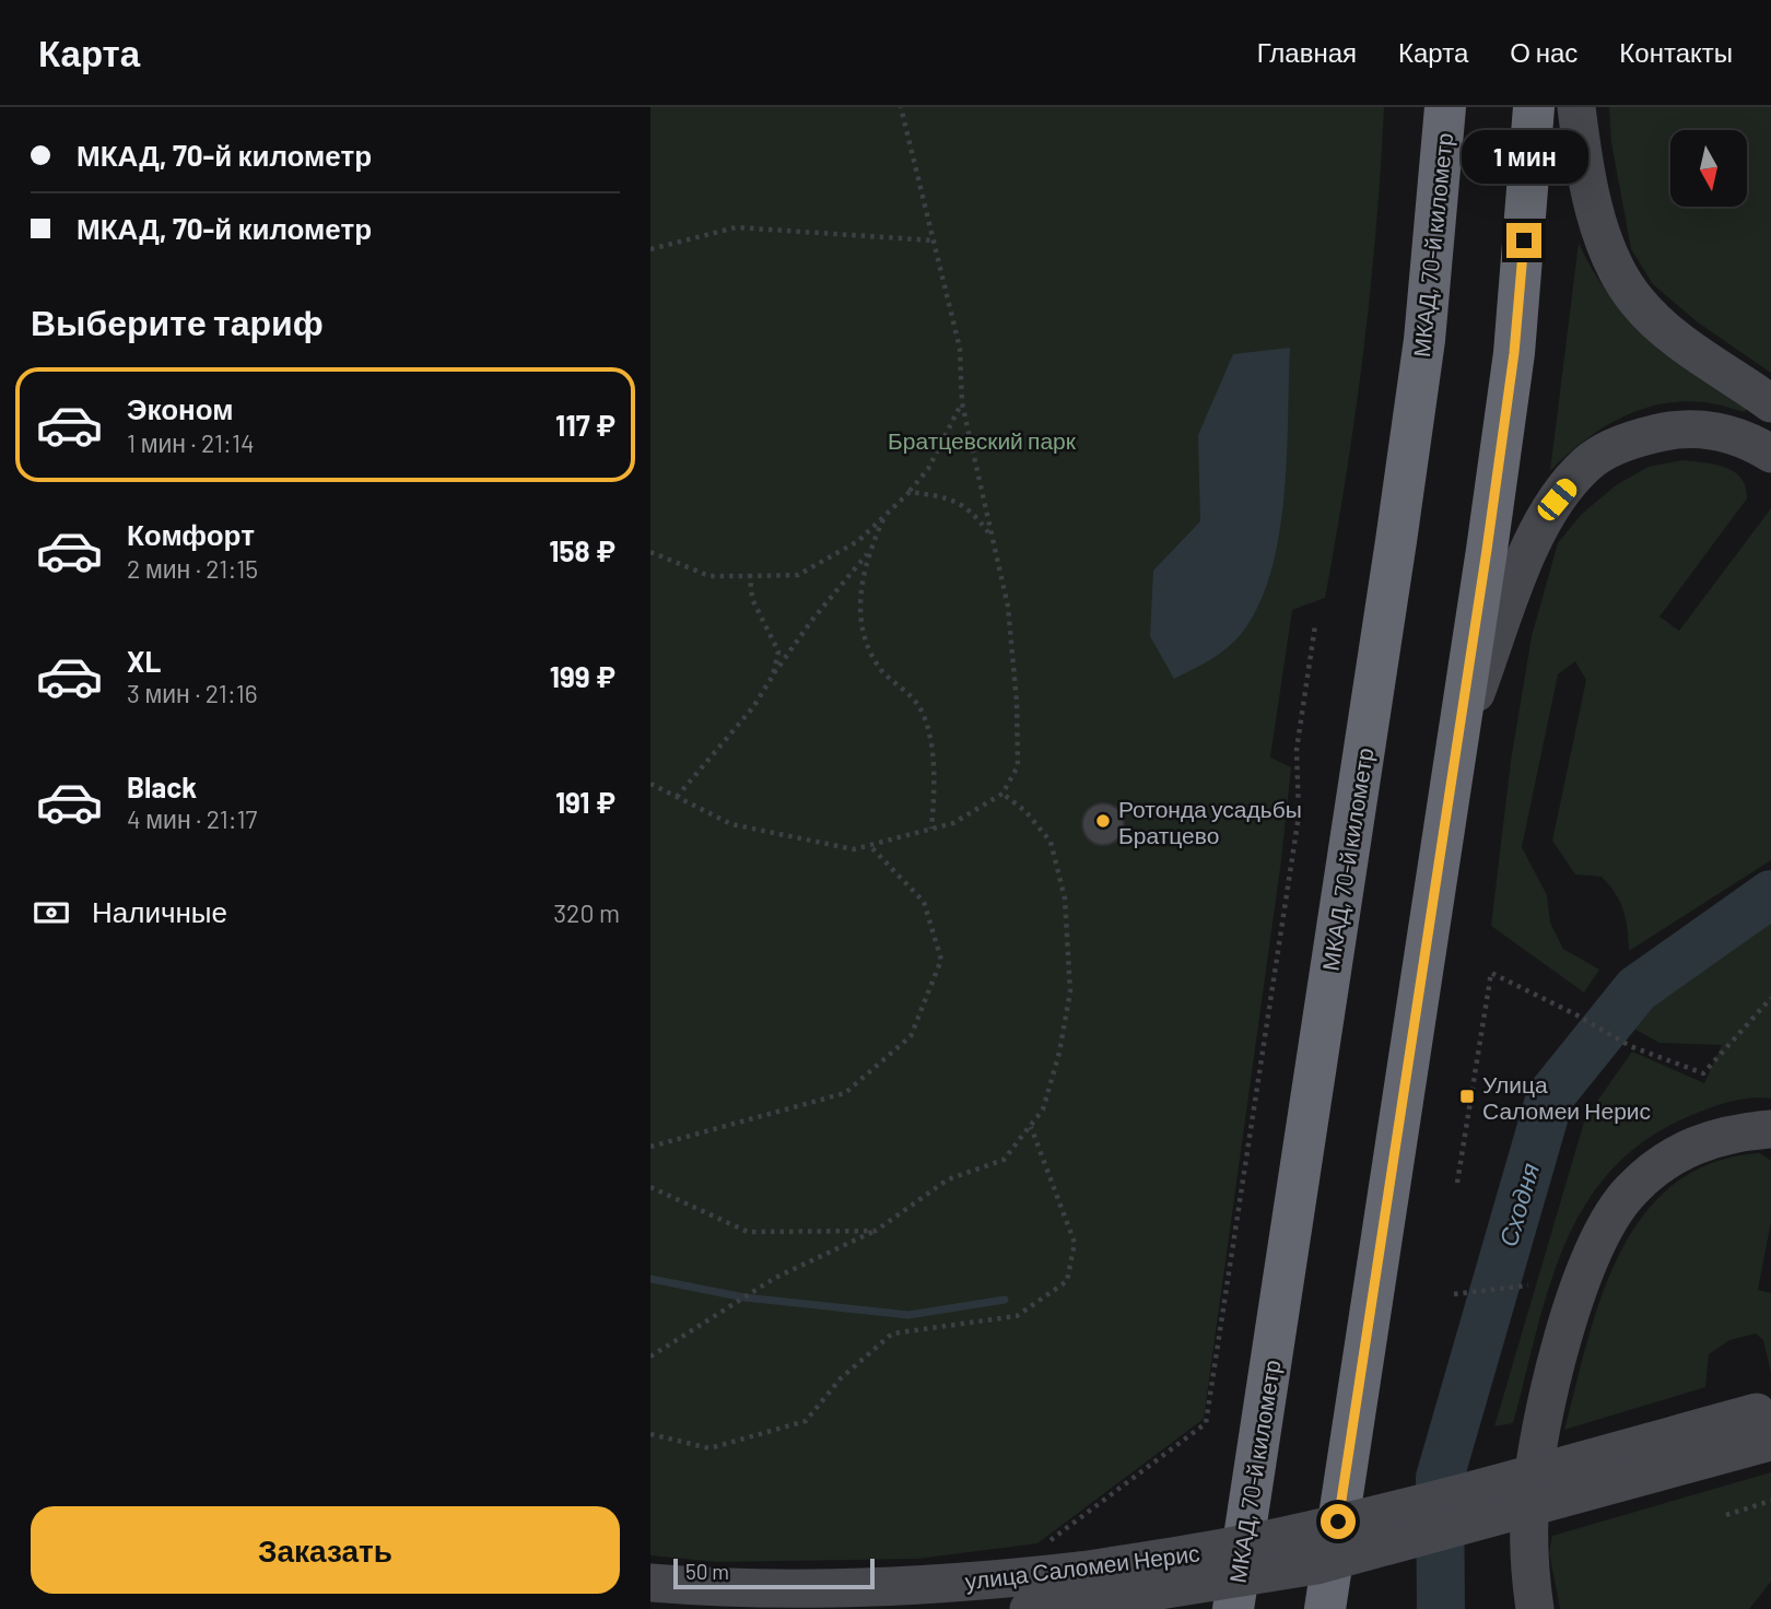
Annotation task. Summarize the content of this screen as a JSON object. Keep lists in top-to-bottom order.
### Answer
{
  "streets": {
    "highway": ["МКАД, 70-й километр"],
    "main road": ["улица Саломеи Нерис"]
  },
  "water": ["Сходня"],
  "parks": ["Братцевский парк"],
  "places": {
    "other": ["Ротонда усадьбы Братцево"],
    "transit": ["Улица Саломеи Нерис"]
  },
  "scale_bar": "50 m",
  "north": "bottom",
  "page": {
    "header": "Карта",
    "nav": [
      "Главная",
      "Карта",
      "О нас",
      "Контакты"
    ],
    "banner": ["МКАД, 70-й километр", "МКАД, 70-й километр"],
    "bubble": "1 мин",
    "heading": "Выберите тариф",
    "list": [
      {
        "name": "Эконом",
        "note": "1 мин · 21:14",
        "value": "117 ₽"
      },
      {
        "name": "Комфорт",
        "note": "2 мин · 21:15",
        "value": "158 ₽"
      },
      {
        "name": "XL",
        "note": "3 мин · 21:16",
        "value": "199 ₽"
      },
      {
        "name": "Black",
        "note": "4 мин · 21:17",
        "value": "191 ₽"
      }
    ],
    "pay": ["Наличные", "320 m"],
    "buttons": "Заказать",
    "scale": "50 m"
  }
}
